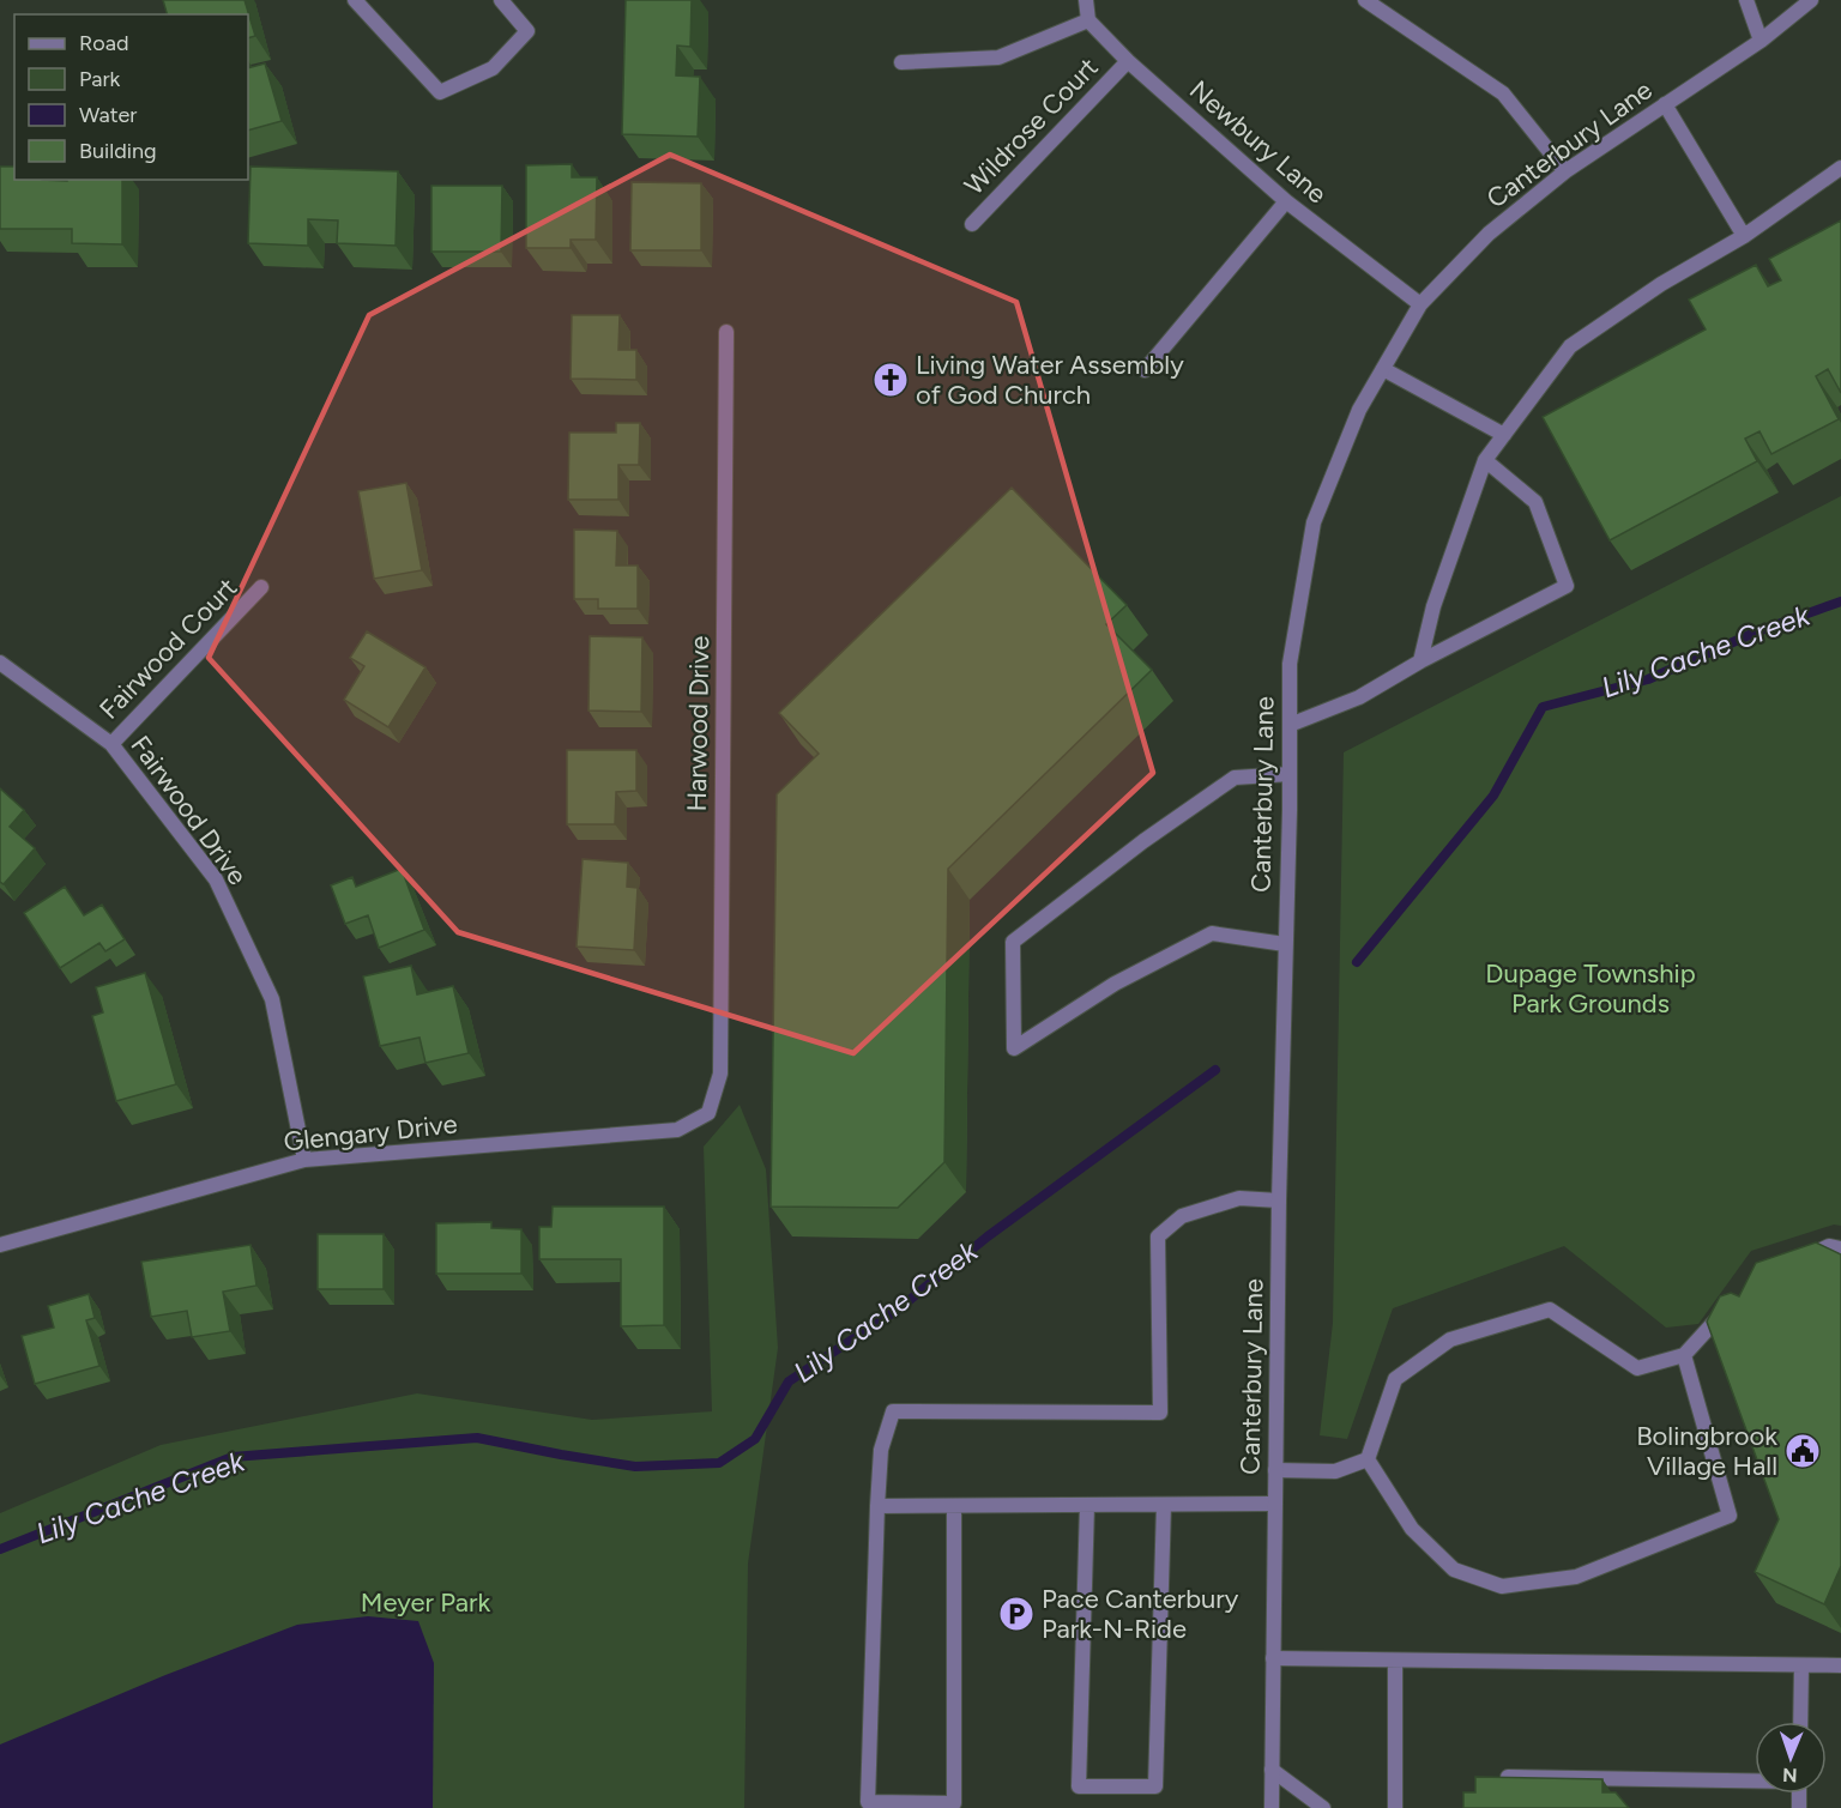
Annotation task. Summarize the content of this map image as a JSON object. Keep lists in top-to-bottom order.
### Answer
{
  "streets": {
    "street": [
      "Wildrose Court",
      "Newbury Lane",
      "Canterbury Lane",
      "Fairwood Court",
      "Harwood Drive",
      "Fairwood Drive",
      "Glengary Drive"
    ]
  },
  "crossings": [
    ["Wildrose Court", "Newbury Lane"],
    ["Newbury Lane", "Canterbury Lane"],
    ["Fairwood Court", "Fairwood Drive"],
    ["Harwood Drive", "Glengary Drive"],
    ["Fairwood Drive", "Glengary Drive"]
  ],
  "water": ["Lily Cache Creek"],
  "parks": ["Dupage Township Park Grounds", "Meyer Park"],
  "places": {
    "church": ["Living Water Assembly of God Church"],
    "public building": ["Bolingbrook Village Hall"],
    "parking": ["Pace Canterbury Park-N-Ride"]
  },
  "legend": [
    "Road",
    "Park",
    "Water",
    "Building"
  ],
  "north": "bottom"
}
